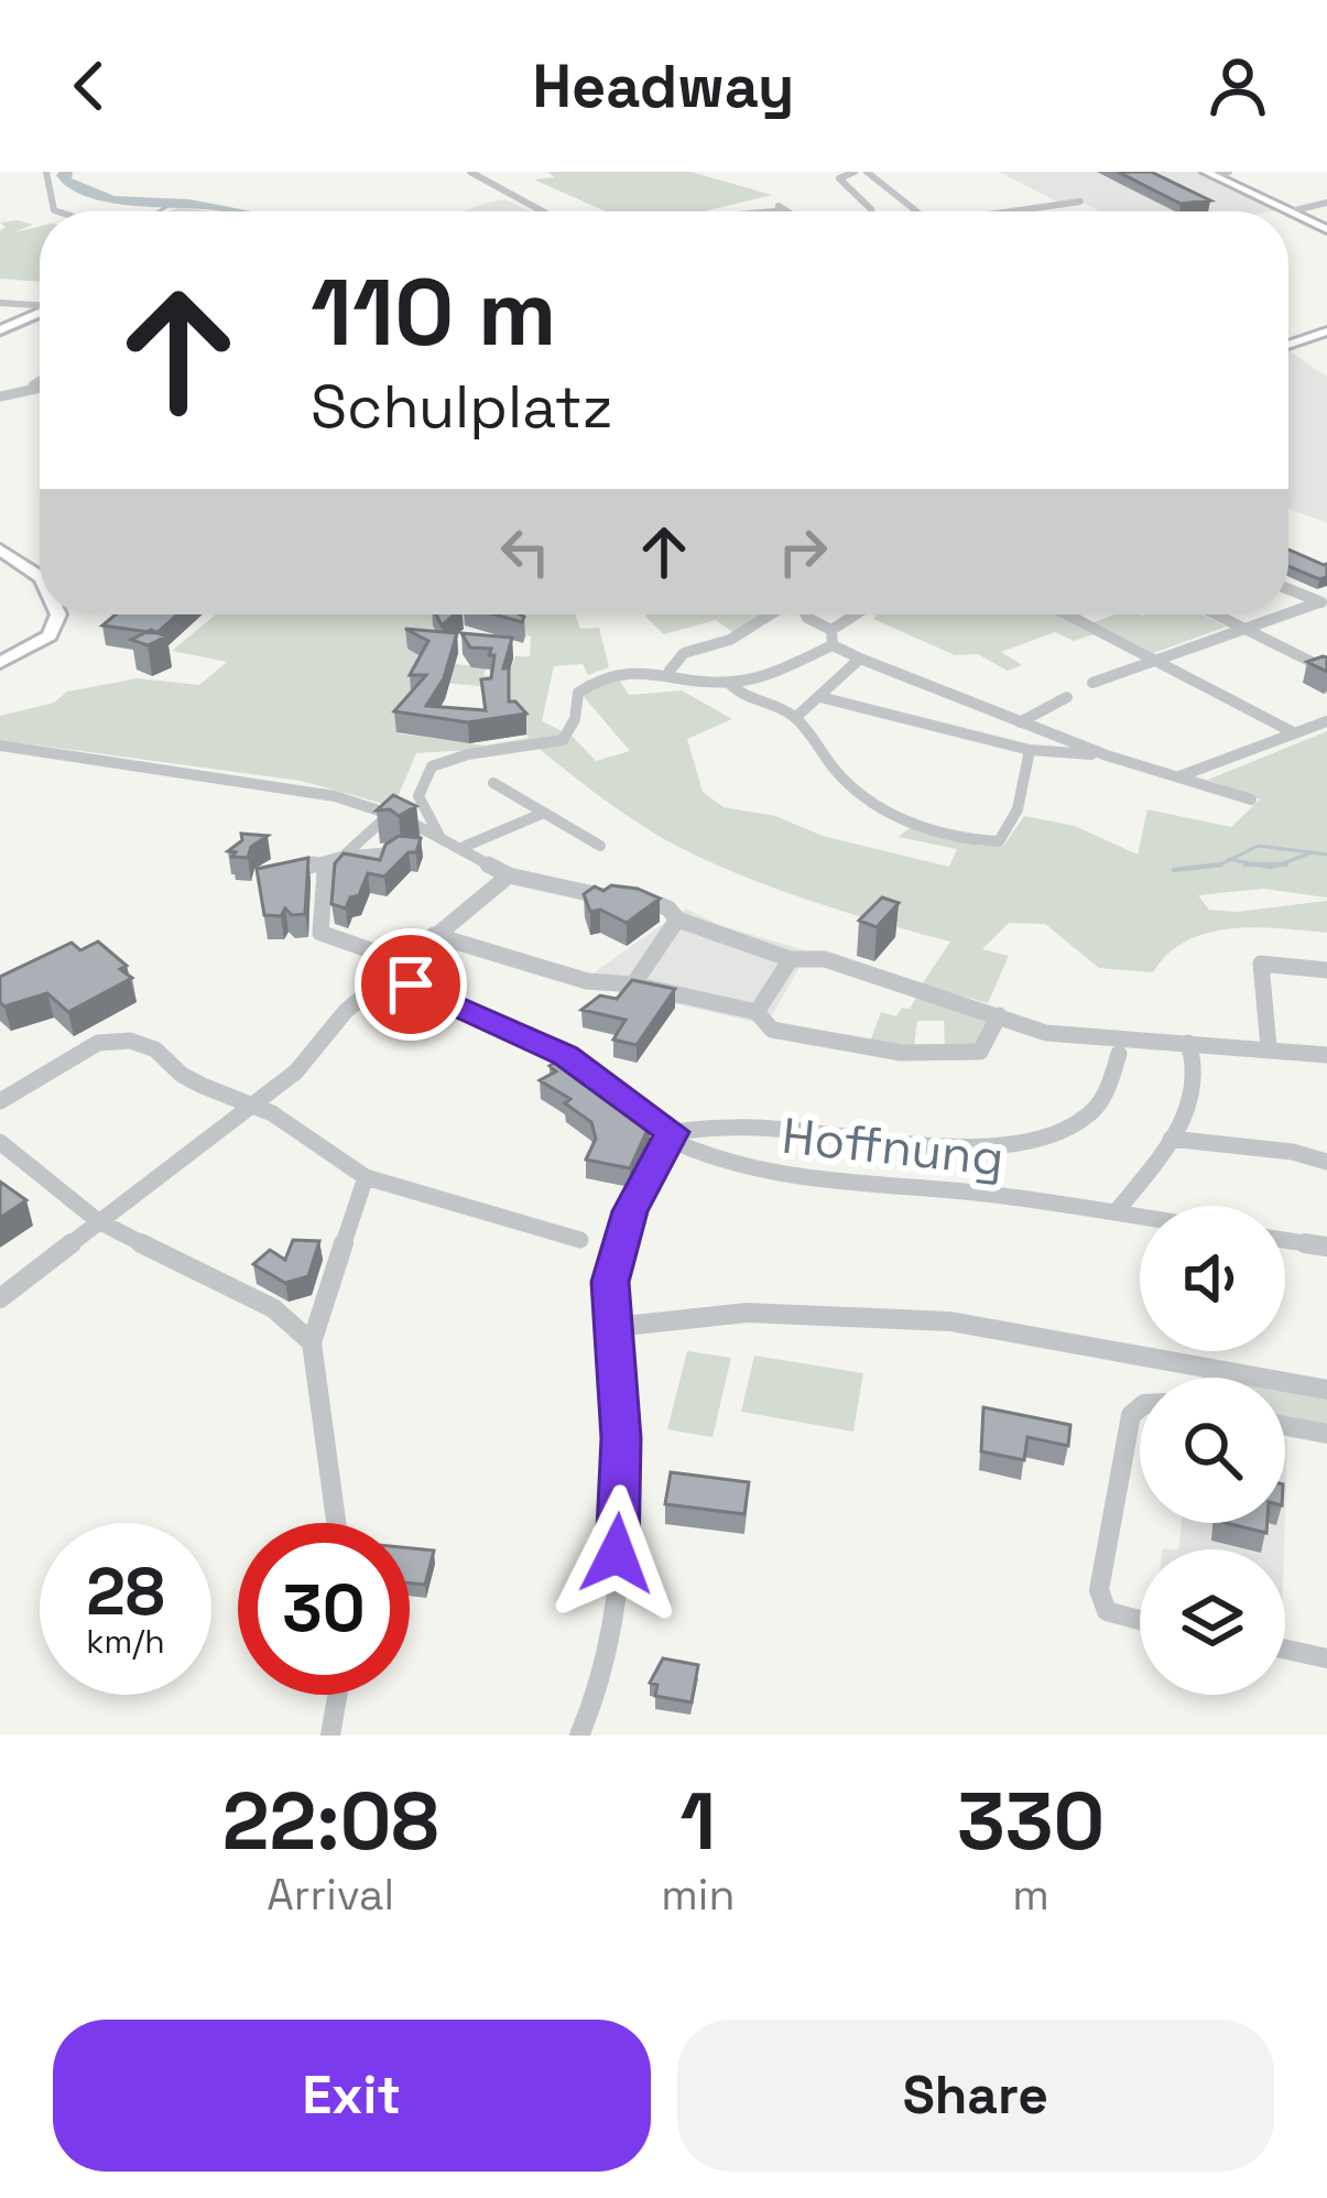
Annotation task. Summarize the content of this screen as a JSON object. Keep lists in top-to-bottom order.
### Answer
{
  "streets": {
    "street": ["Hoffnung"]
  },
  "page": {
    "header": "Headway",
    "turn": ["110 m", "Schulplatz"],
    "speed": "28 km/h",
    "limit": "30",
    "eta": [
      "22:08",
      "Arrival",
      "1",
      "min",
      "330",
      "m"
    ],
    "buttons": ["Exit", "Share"]
  }
}
